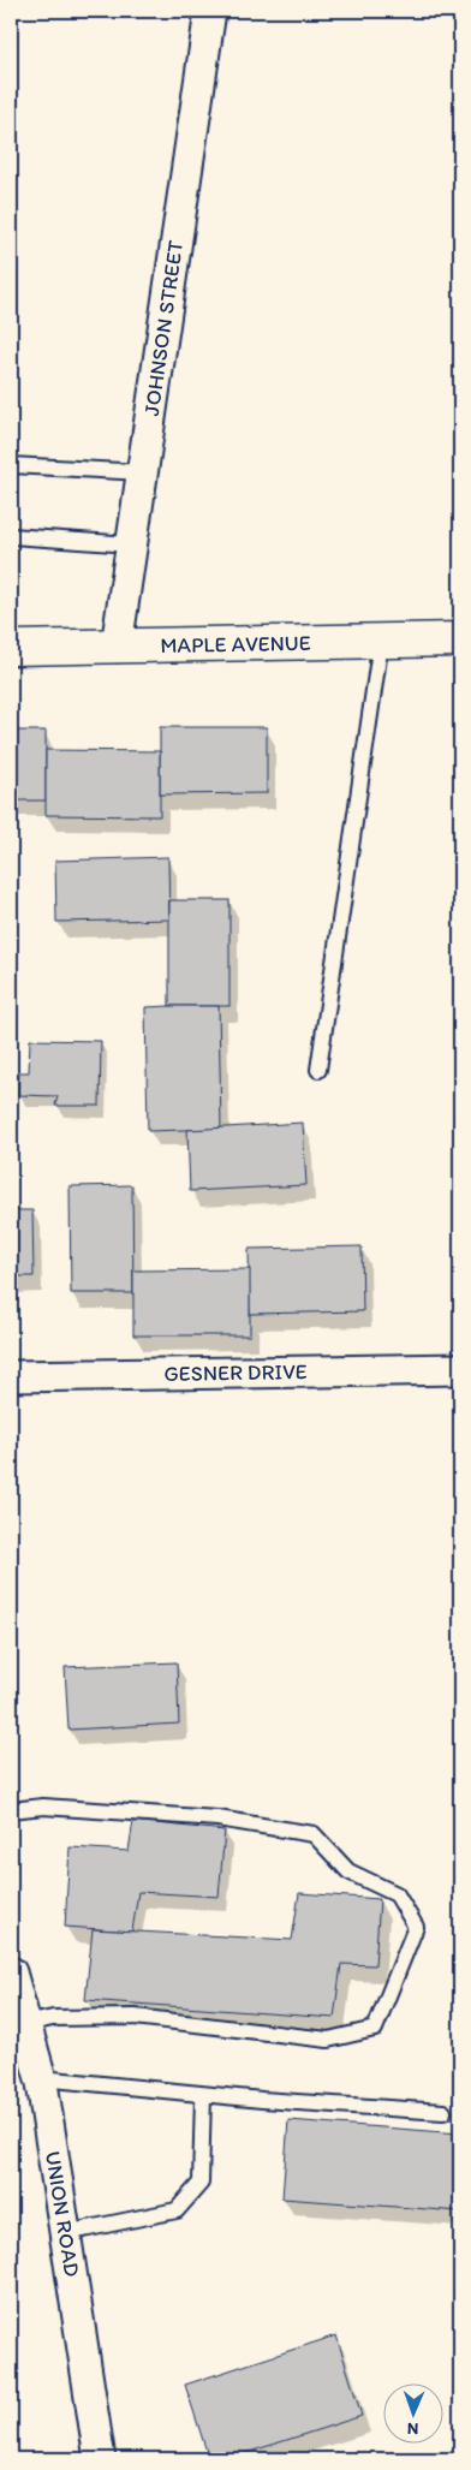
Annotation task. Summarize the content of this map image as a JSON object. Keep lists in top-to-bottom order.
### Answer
{
  "streets": {
    "street": [
      "JOHNSON STREET",
      "MAPLE AVENUE",
      "GESNER DRIVE",
      "UNION ROAD"
    ]
  },
  "crossings": [
    ["JOHNSON STREET", "MAPLE AVENUE"]
  ],
  "north": "bottom"
}
